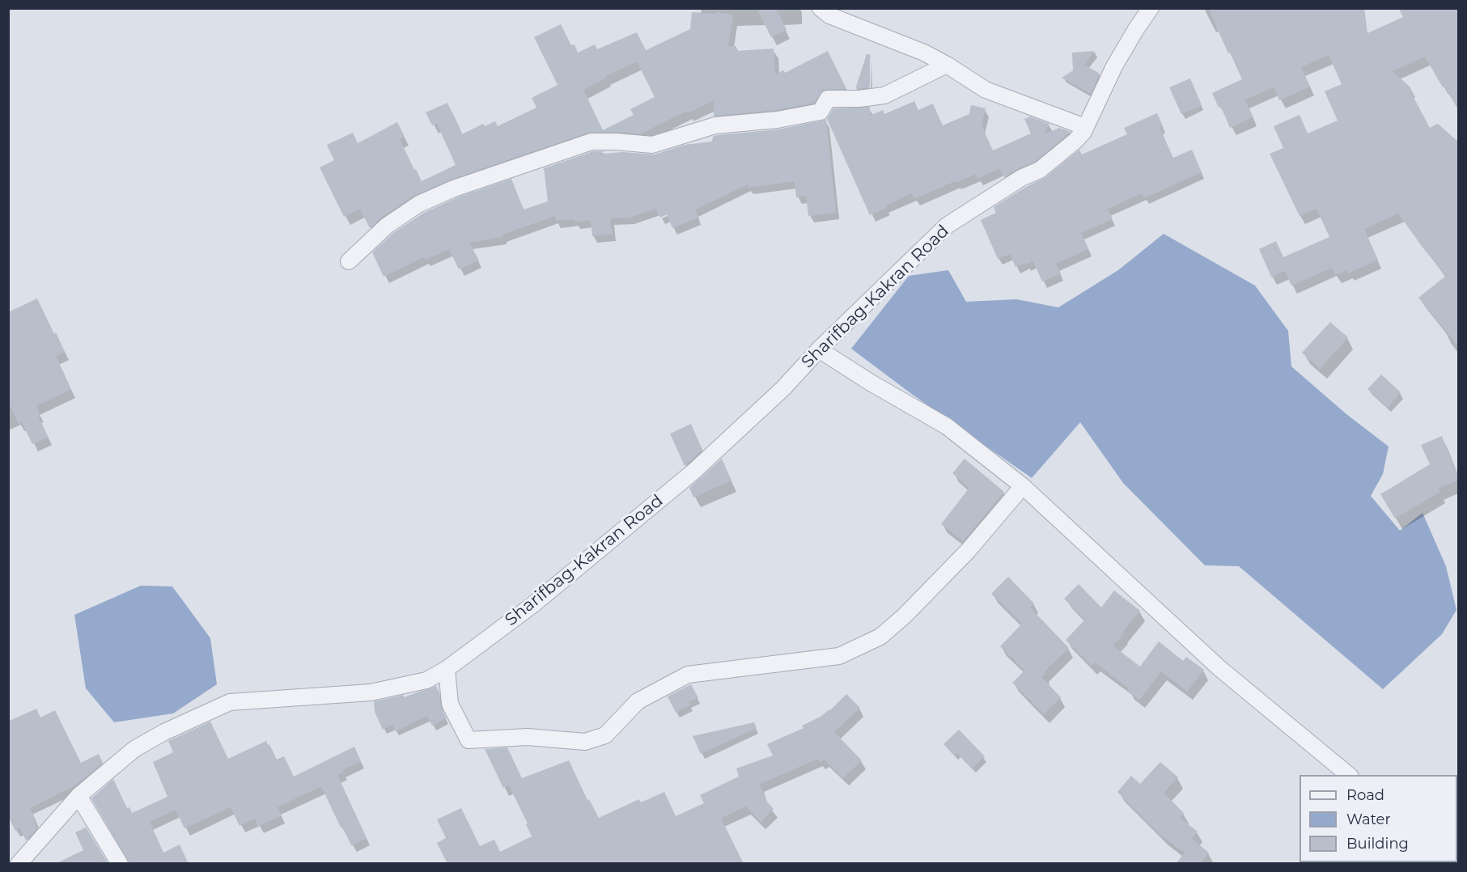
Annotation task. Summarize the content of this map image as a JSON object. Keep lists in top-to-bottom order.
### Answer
{
  "streets": {
    "street": ["Sharifbag-Kakran Road"]
  },
  "legend": ["Road", "Water", "Building"]
}
